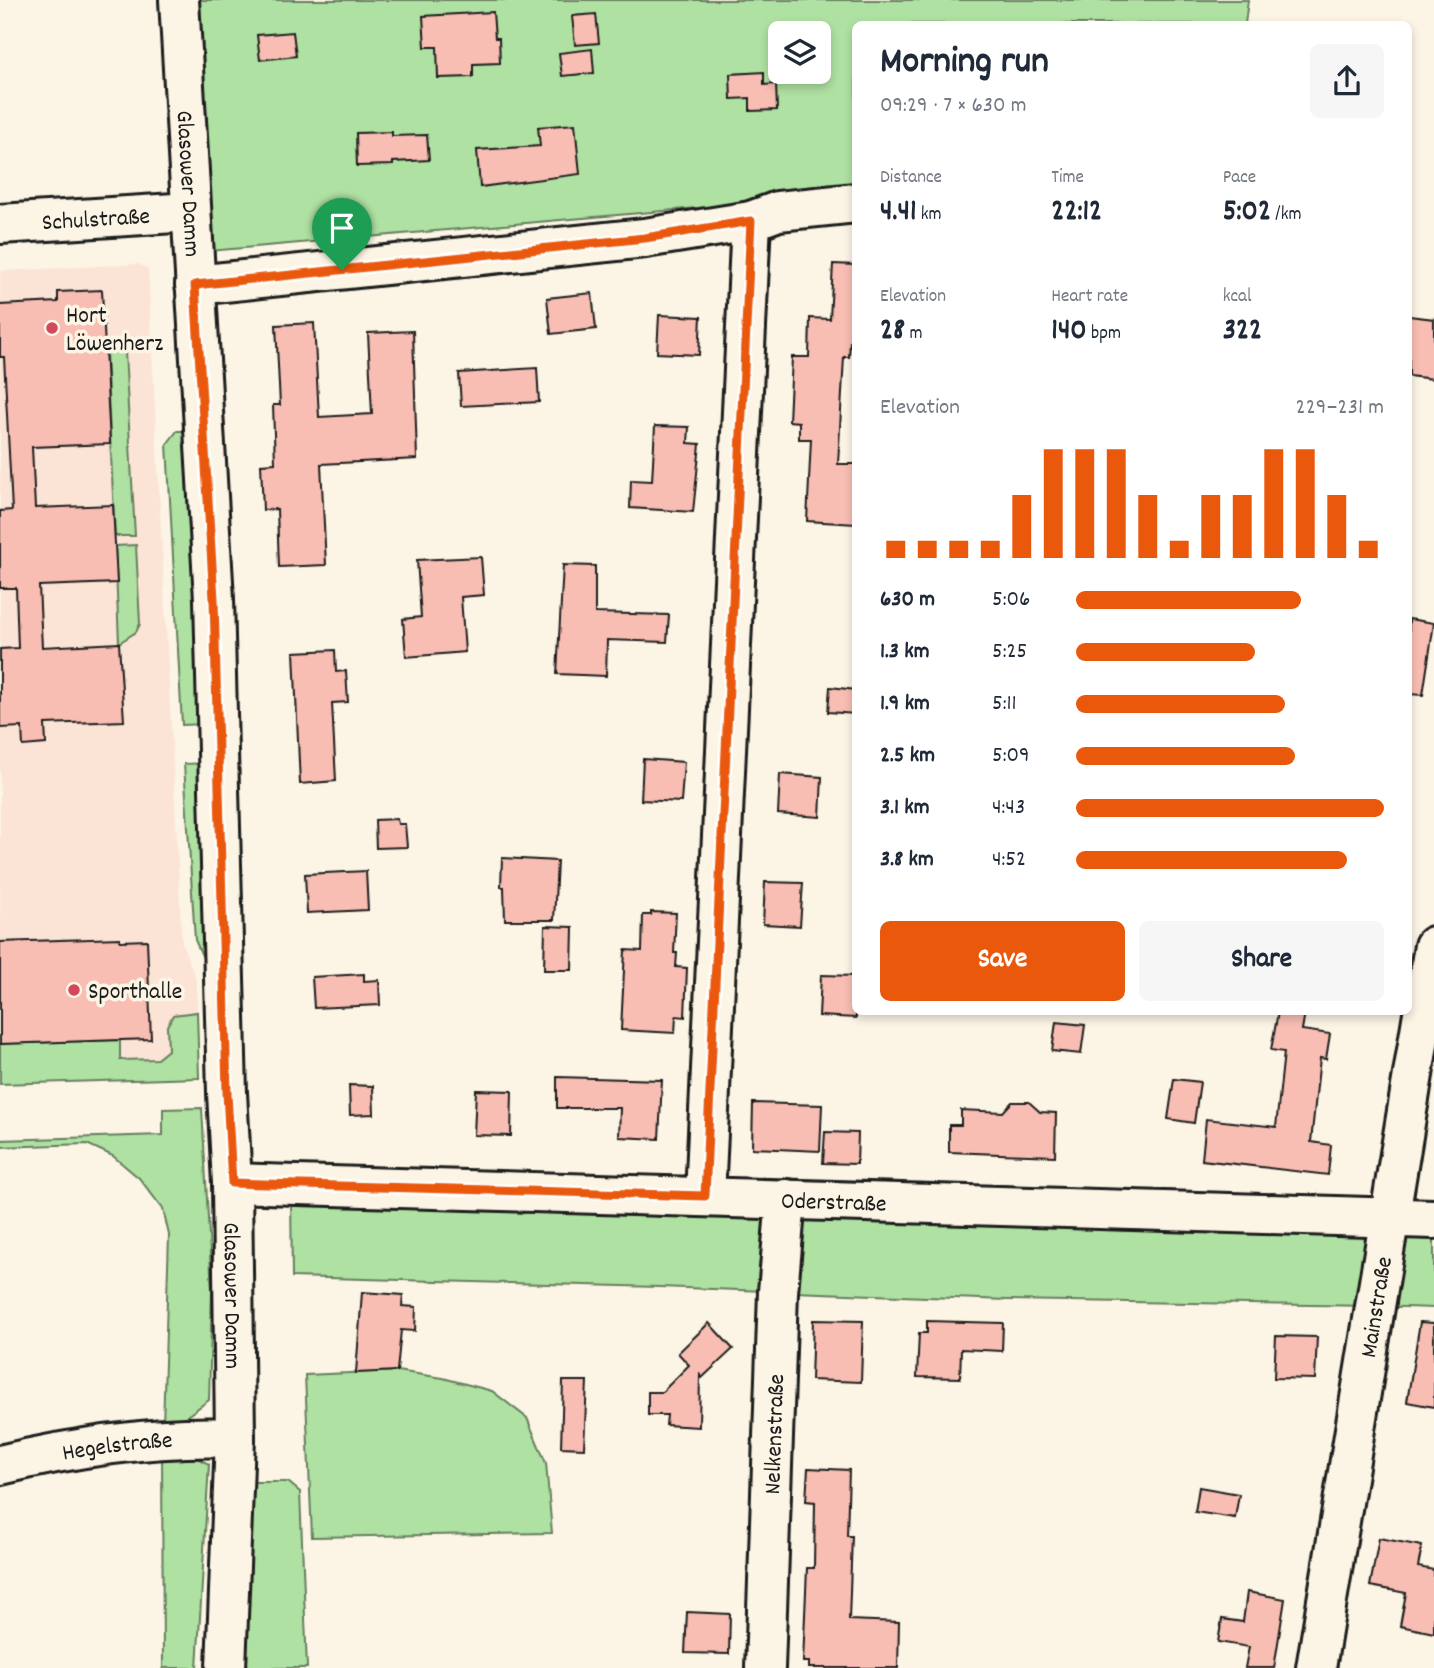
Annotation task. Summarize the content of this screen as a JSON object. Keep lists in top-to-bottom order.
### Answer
{
  "streets": {
    "street": [
      "Glasower Damm",
      "Schulstraße",
      "Oderstraße",
      "Mainstraße",
      "Nelkenstraße",
      "Hegelstraße"
    ]
  },
  "crossings": [
    ["Glasower Damm", "Schulstraße"],
    ["Glasower Damm", "Oderstraße"],
    ["Glasower Damm", "Hegelstraße"],
    ["Oderstraße", "Mainstraße"],
    ["Oderstraße", "Nelkenstraße"]
  ],
  "places": ["Hort Löwenherz", "Sporthalle"],
  "page": {
    "heading": ["Morning run", "09:29 · 7 × 630 m"],
    "stats": [
      ["Distance", "4.41 km"],
      ["Time", "22:12"],
      ["Pace", "5:02 /km"],
      ["Elevation", "28 m"],
      ["Heart rate", "140 bpm"],
      ["kcal", "322"]
    ],
    "chart": ["Elevation", "229–231 m"],
    "list": [
      {
        "name": "630 m",
        "note": "5:06"
      },
      {
        "name": "1.3 km",
        "note": "5:25"
      },
      {
        "name": "1.9 km",
        "note": "5:11"
      },
      {
        "name": "2.5 km",
        "note": "5:09"
      },
      {
        "name": "3.1 km",
        "note": "4:43"
      },
      {
        "name": "3.8 km",
        "note": "4:52"
      }
    ],
    "buttons": ["Save", "Share"]
  }
}
